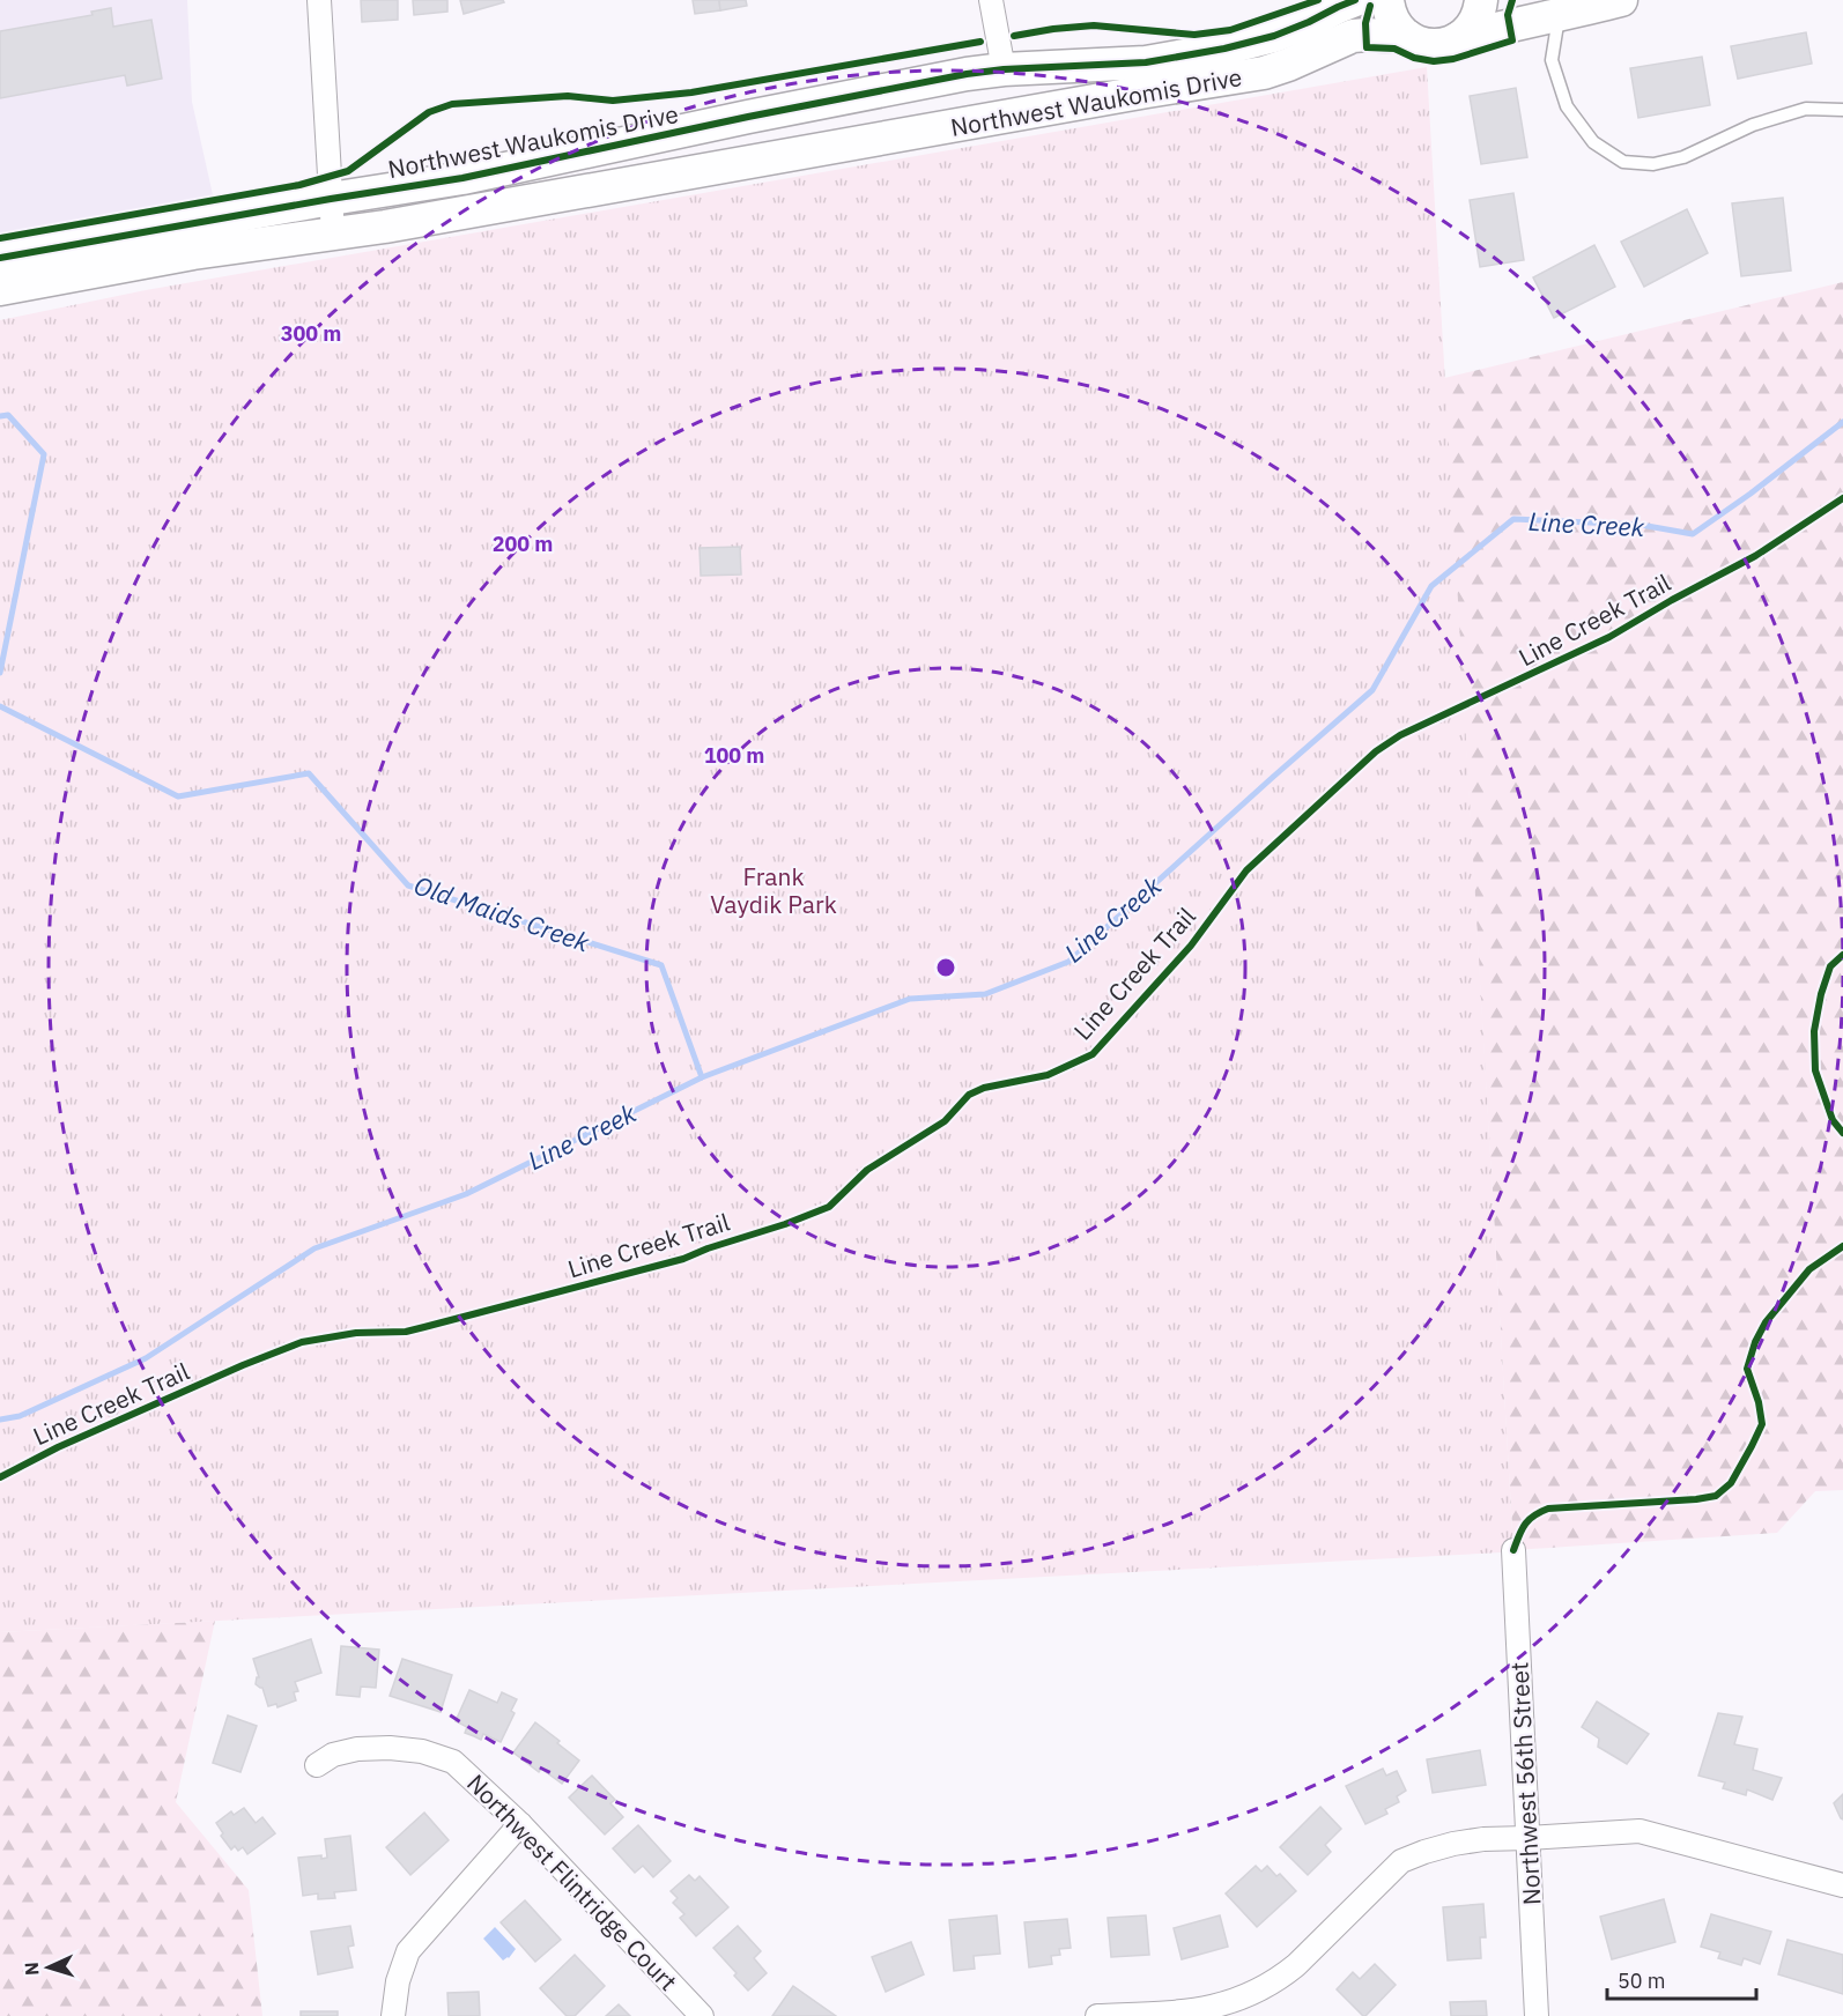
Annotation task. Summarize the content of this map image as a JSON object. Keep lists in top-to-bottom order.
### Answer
{
  "streets": {
    "main road": ["Northwest Waukomis Drive"],
    "street": ["Northwest 56th Street", "Northwest Flintridge Court"],
    "cycle path": ["Line Creek Trail"]
  },
  "water": ["Line Creek", "Old Maids Creek"],
  "parks": ["Frank Vaydik Park"],
  "scale_bar": "50 m",
  "north": "left",
  "rings": ["300 m", "200 m", "100 m"]
}
